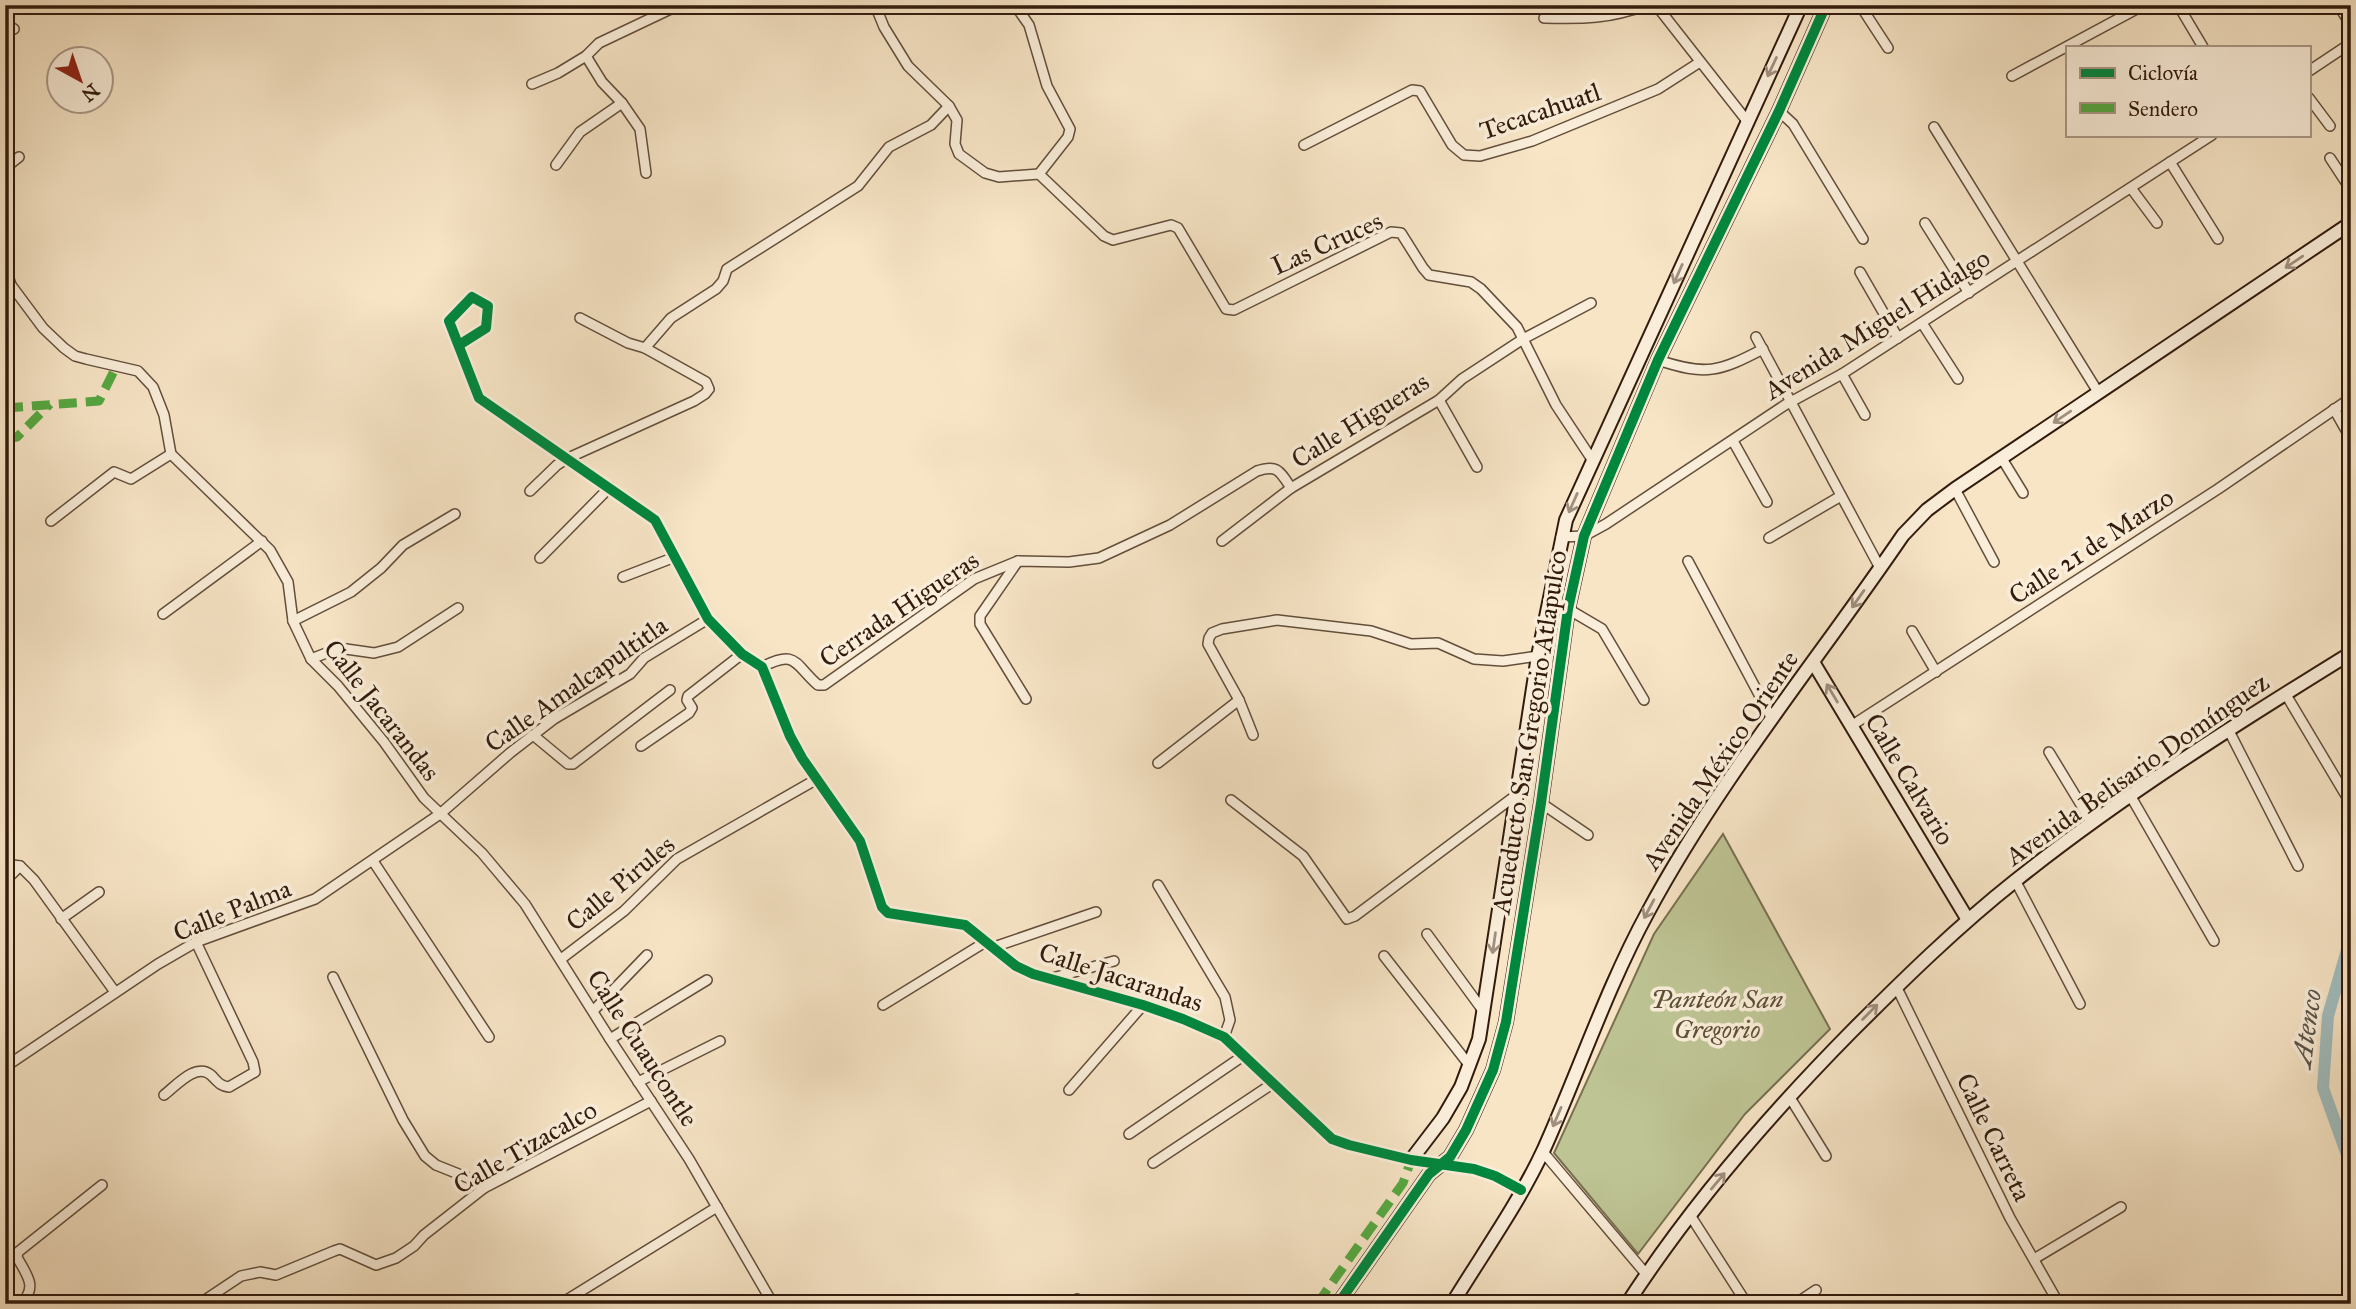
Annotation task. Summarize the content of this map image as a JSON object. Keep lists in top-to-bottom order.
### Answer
{
  "streets": {
    "street": [
      "Tecacahuatl",
      "Las Cruces",
      "Avenida Miguel Hidalgo",
      "Calle Higueras",
      "Calle 21 de Marzo",
      "Cerrada Higueras",
      "Calle Amalcapultitla",
      "Calle Jacarandas",
      "Acueducto San Gregorio Atlapulco",
      "Avenida México Oriente",
      "Avenida Belisario Domínguez",
      "Calle Calvario",
      "Calle Pirules",
      "Calle Palma",
      "Calle Cuaucontle",
      "Calle Carreta",
      "Calle Tizacalco"
    ]
  },
  "crossings": [
    ["Las Cruces", "Calle Higueras"],
    ["Las Cruces", "Acueducto San Gregorio Atlapulco"],
    ["Avenida Miguel Hidalgo", "Acueducto San Gregorio Atlapulco"],
    ["Calle Higueras", "Cerrada Higueras"],
    ["Calle 21 de Marzo", "Calle Calvario"],
    ["Cerrada Higueras", "Calle Jacarandas"],
    ["Calle Amalcapultitla", "Calle Jacarandas"],
    ["Calle Amalcapultitla", "Calle Palma"],
    ["Calle Jacarandas", "Acueducto San Gregorio Atlapulco"],
    ["Calle Jacarandas", "Avenida México Oriente"],
    ["Calle Jacarandas", "Calle Pirules"],
    ["Calle Jacarandas", "Calle Palma"],
    ["Calle Jacarandas", "Calle Cuaucontle"],
    ["Avenida México Oriente", "Calle Calvario"],
    ["Avenida Belisario Domínguez", "Calle Calvario"],
    ["Avenida Belisario Domínguez", "Calle Carreta"],
    ["Calle Pirules", "Calle Cuaucontle"],
    ["Calle Cuaucontle", "Calle Tizacalco"]
  ],
  "one_way": ["Avenida México Oriente"],
  "water": ["Atenco"],
  "parks": ["Panteón San Gregorio"],
  "legend": ["Ciclovía", "Sendero"],
  "north": "bottom right"
}
